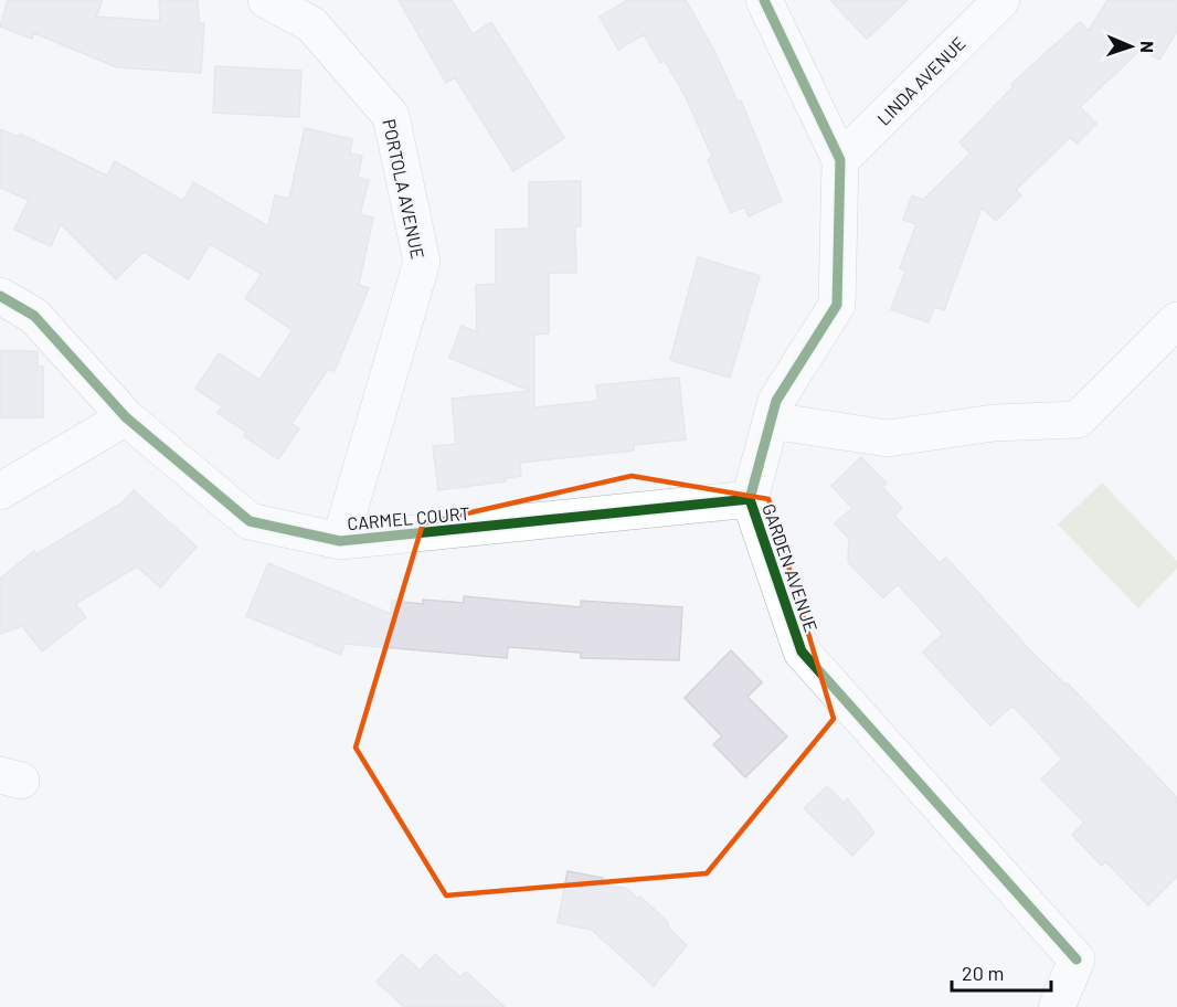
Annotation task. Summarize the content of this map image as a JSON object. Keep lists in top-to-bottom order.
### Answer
{
  "streets": {
    "street": [
      "LINDA AVENUE",
      "PORTOLA AVENUE",
      "CARMEL COURT",
      "GARDEN AVENUE"
    ]
  },
  "crossings": [
    ["LINDA AVENUE", "GARDEN AVENUE"],
    ["PORTOLA AVENUE", "CARMEL COURT"],
    ["CARMEL COURT", "GARDEN AVENUE"]
  ],
  "scale_bar": "20 m",
  "north": "right"
}
